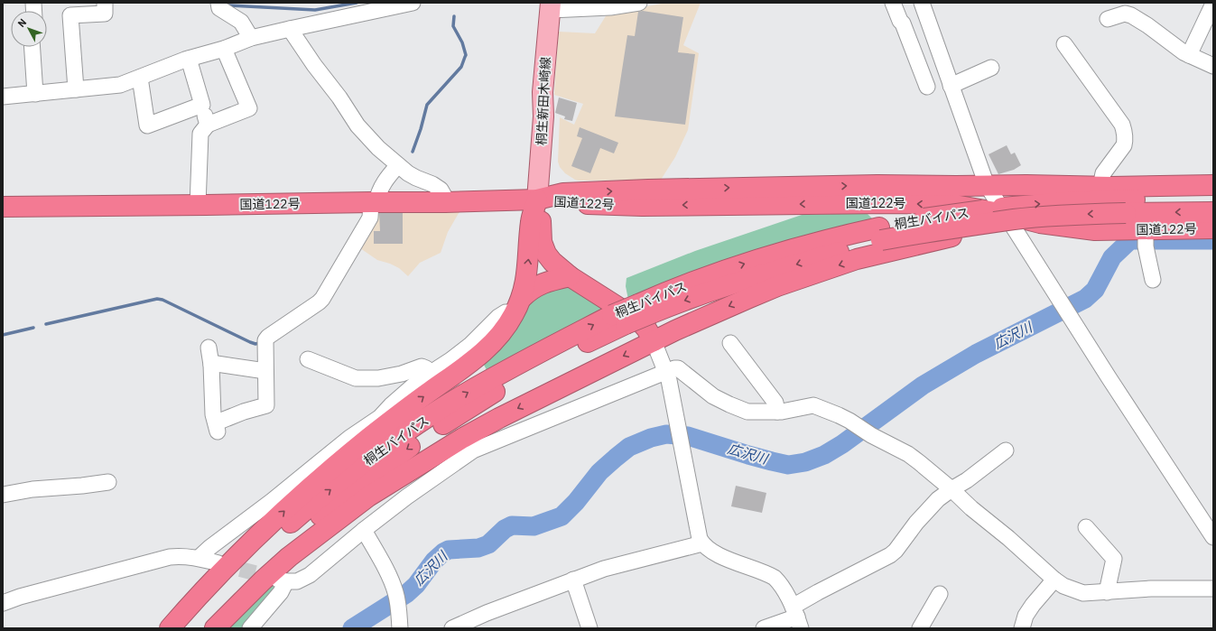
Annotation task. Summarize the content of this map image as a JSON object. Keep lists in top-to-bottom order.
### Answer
{
  "streets": {
    "highway": ["国道122号", "桐生バイパス"],
    "main road": ["桐生新田木崎線"]
  },
  "crossings": [
    ["桐生新田木崎線", "国道122号"]
  ],
  "water": ["広沢川"],
  "north": "top left"
}
